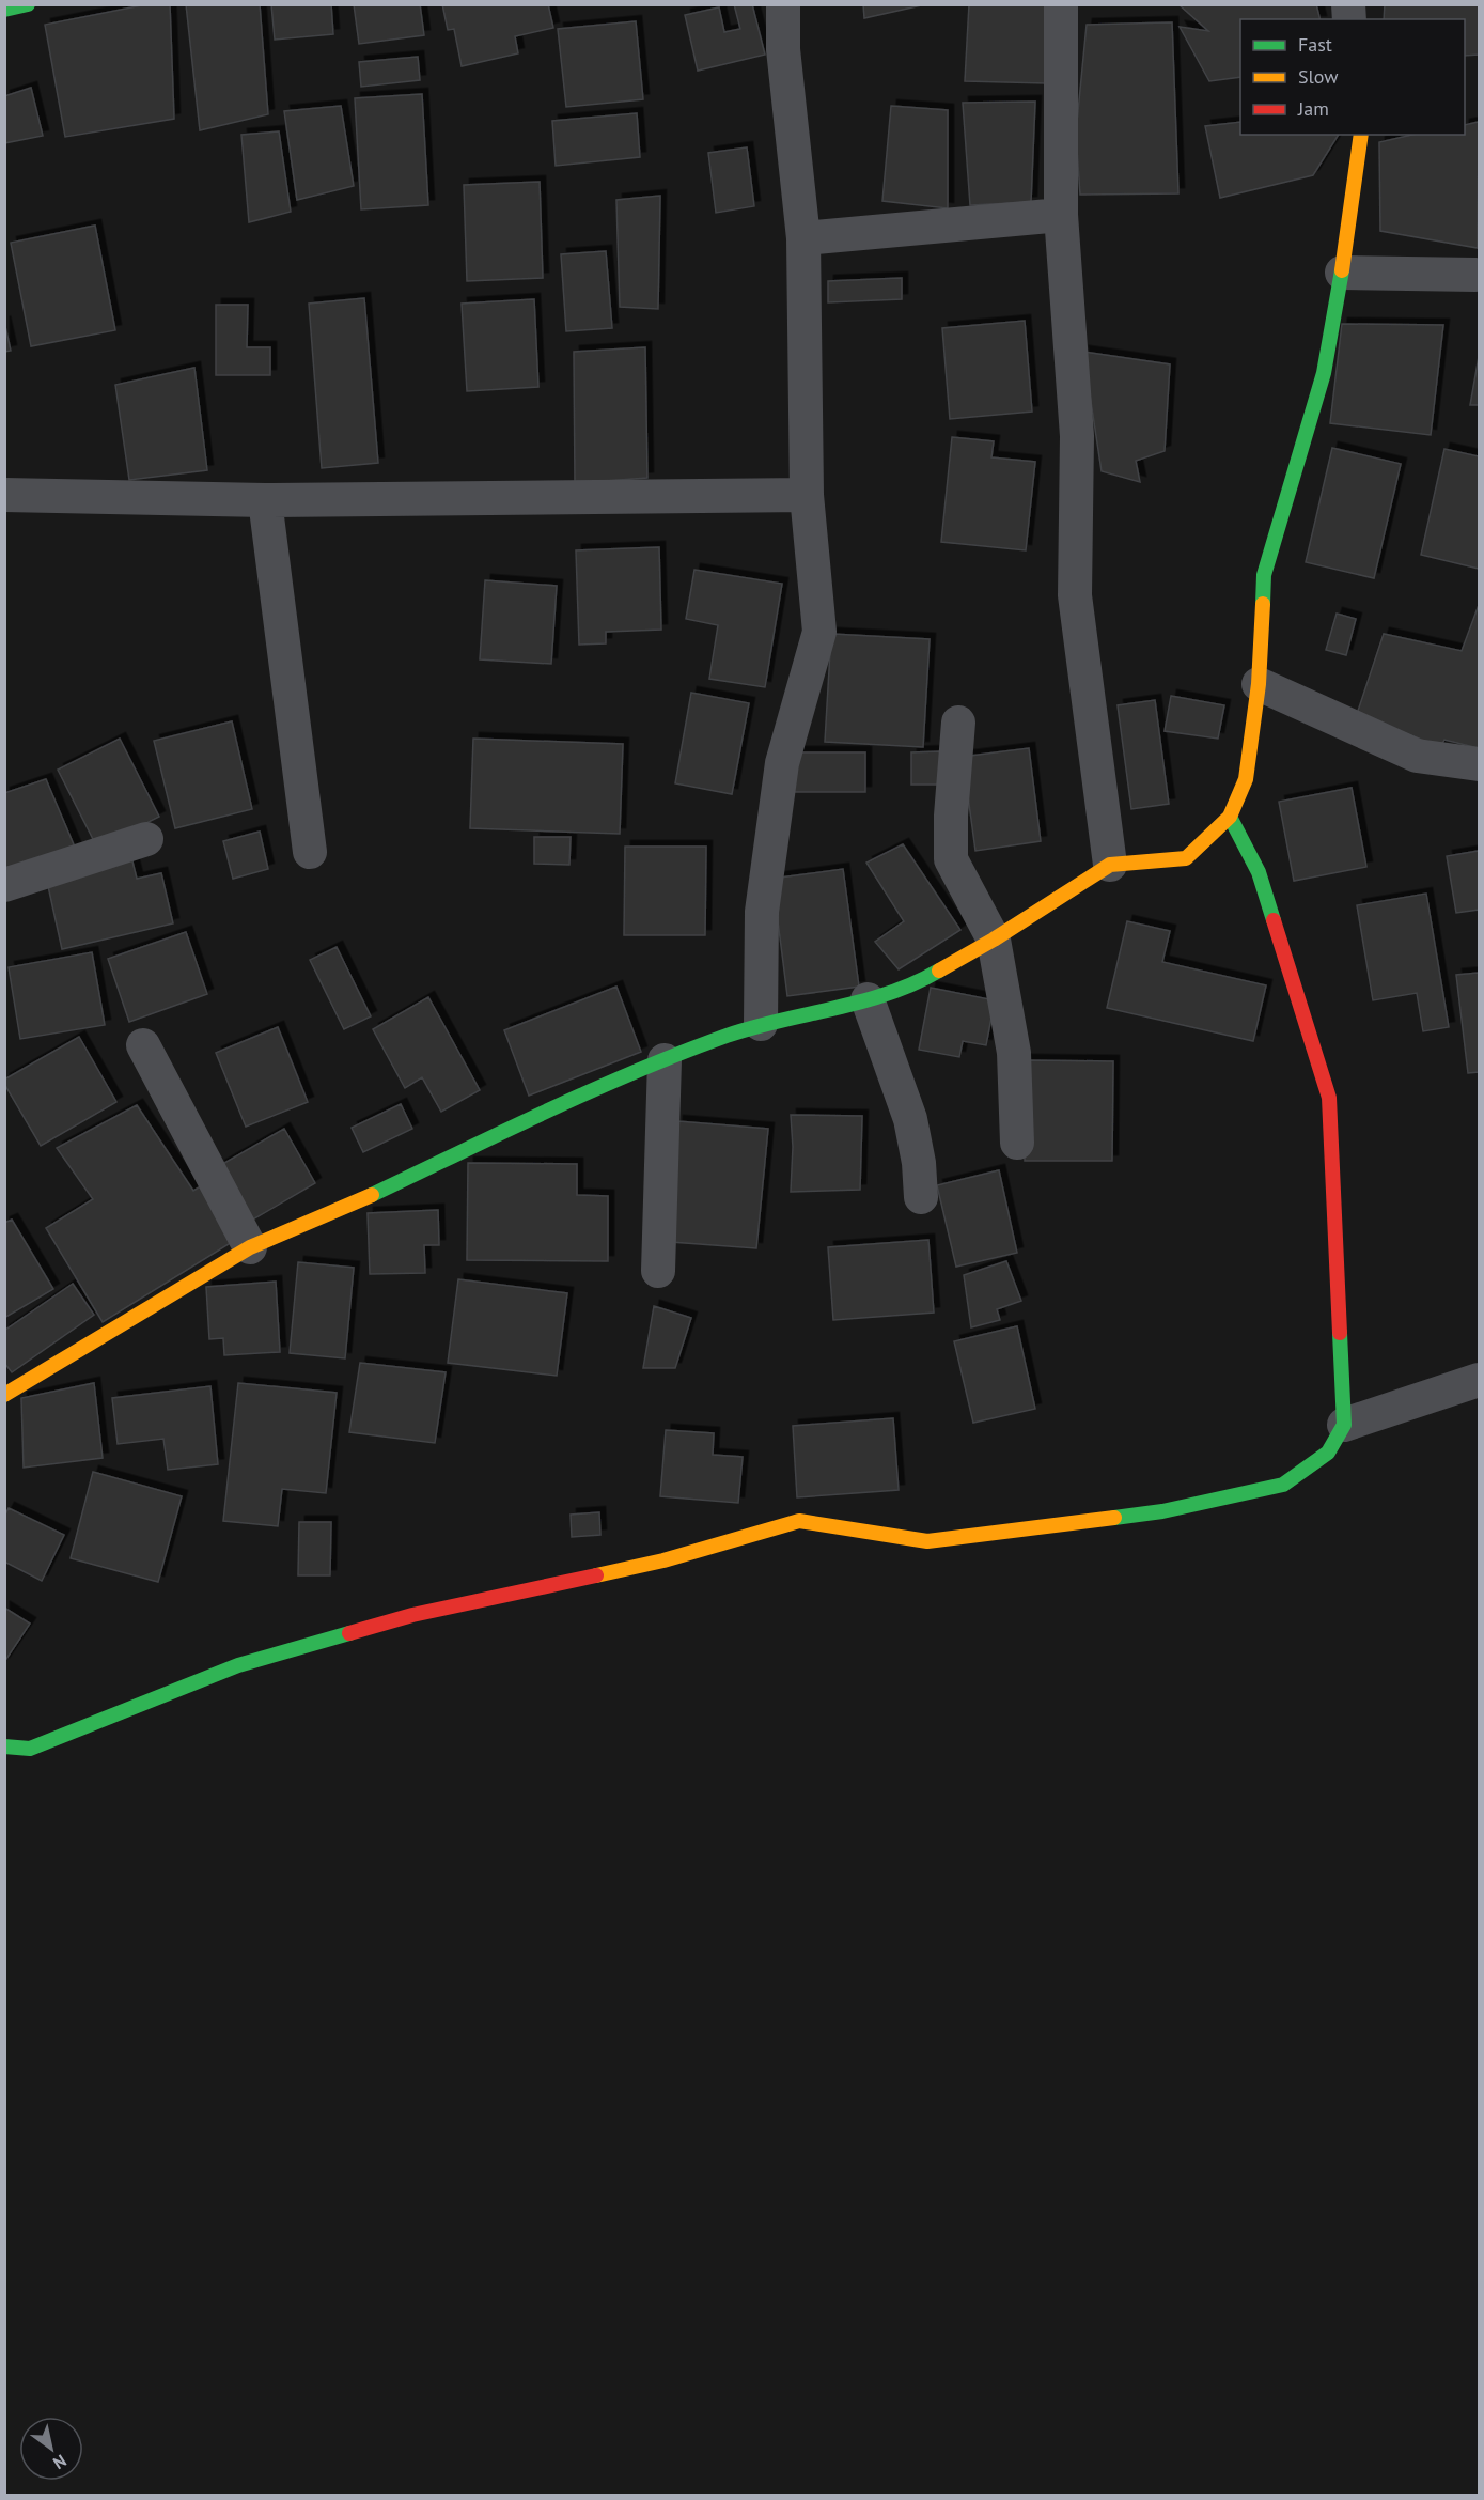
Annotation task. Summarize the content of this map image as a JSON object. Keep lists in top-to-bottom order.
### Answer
{
  "legend": ["Fast", "Slow", "Jam"],
  "north": "bottom right"
}
